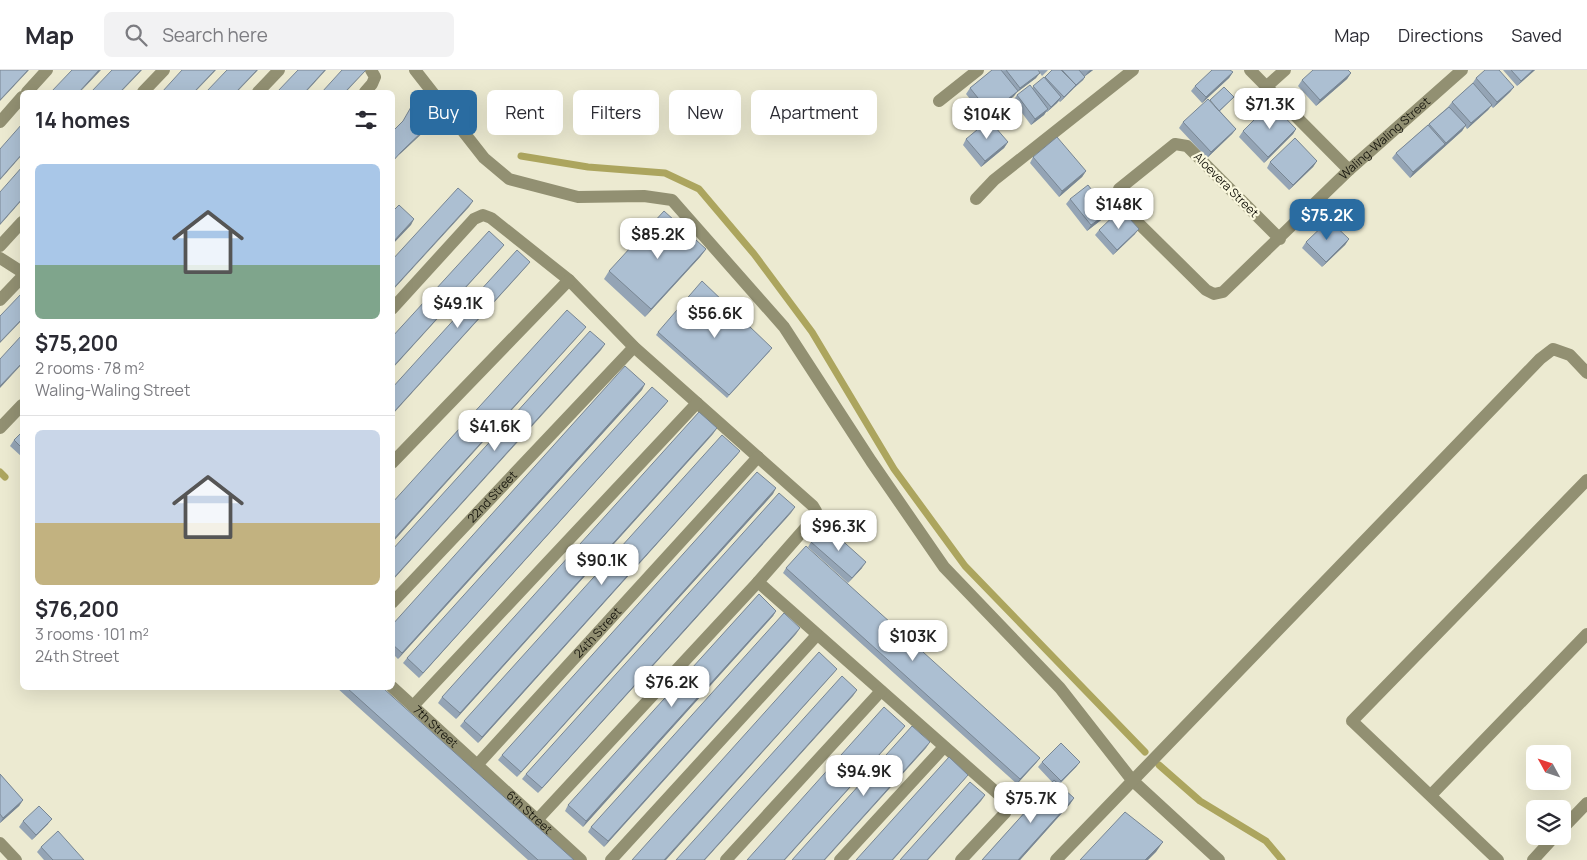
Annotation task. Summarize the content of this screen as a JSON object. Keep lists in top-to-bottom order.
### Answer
{
  "streets": {
    "street": [
      "Waling-Waling Street",
      "Aloevera Street",
      "22nd Street",
      "24th Street",
      "7th Street",
      "6th Street"
    ]
  },
  "crossings": [
    ["Waling-Waling Street", "Aloevera Street"],
    ["24th Street", "7th Street"],
    ["24th Street", "6th Street"],
    ["7th Street", "6th Street"]
  ],
  "north": "top left",
  "page": {
    "header": "Map",
    "search": "Search here",
    "nav": ["Map", "Directions", "Saved"],
    "price": [
      "$71.3K",
      "$104K",
      "$148K",
      "$75.2K",
      "$85.2K",
      "$49.1K",
      "$56.6K",
      "$41.6K",
      "$96.3K",
      "$90.1K",
      "$103K",
      "$76.2K",
      "$94.9K",
      "$75.7K"
    ],
    "chip": [
      "Buy",
      "Rent",
      "Filters",
      "New",
      "Apartment"
    ],
    "heading": "14 homes",
    "list": [
      {
        "name": "$75,200",
        "note": "2 rooms · 78 m² · Waling-Waling Street"
      },
      {
        "name": "$76,200",
        "note": "3 rooms · 101 m² · 24th Street"
      }
    ]
  }
}
